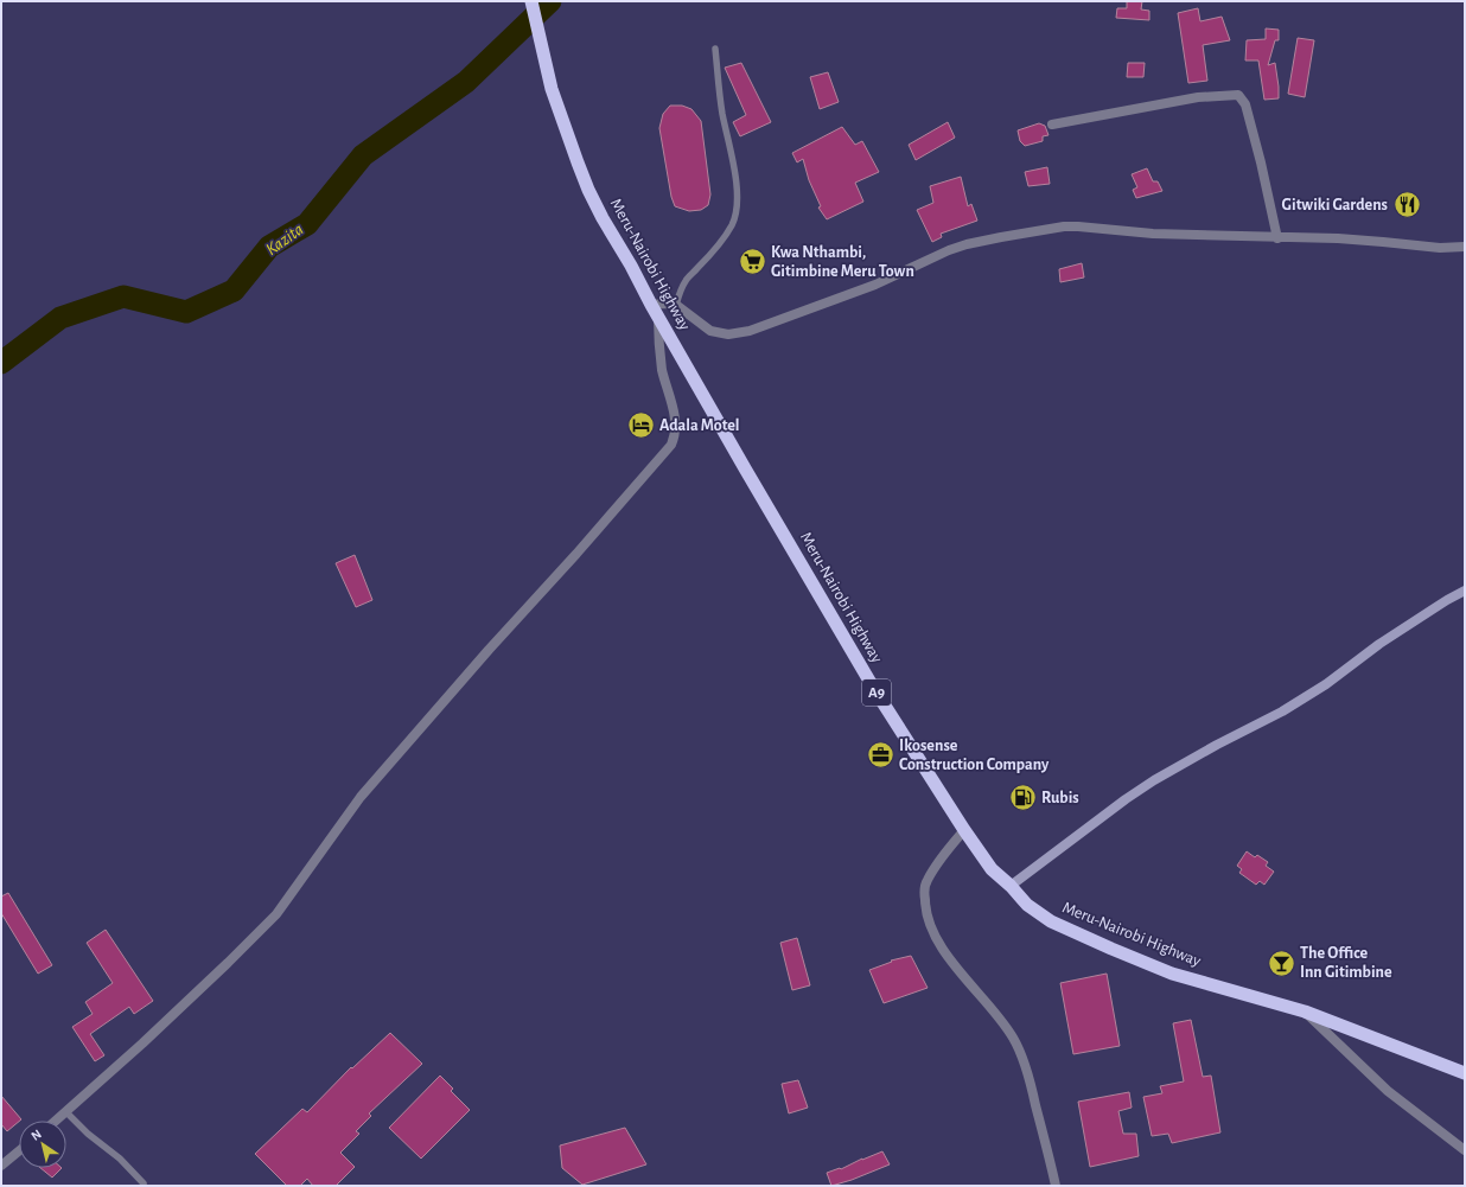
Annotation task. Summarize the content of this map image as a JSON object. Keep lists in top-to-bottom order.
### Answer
{
  "streets": {
    "highway": ["Meru-Nairobi Highway", "A9"]
  },
  "water": ["Kazita"],
  "places": {
    "restaurant": ["Gitwiki Gardens"],
    "supermarket": ["Kwa Nthambi, Gitimbine Meru Town"],
    "hotel": ["Adala Motel"],
    "office": ["Ikosense Construction Company"],
    "fuel station": ["Rubis"],
    "bar": ["The Office Inn Gitimbine"]
  },
  "north": "top left"
}
